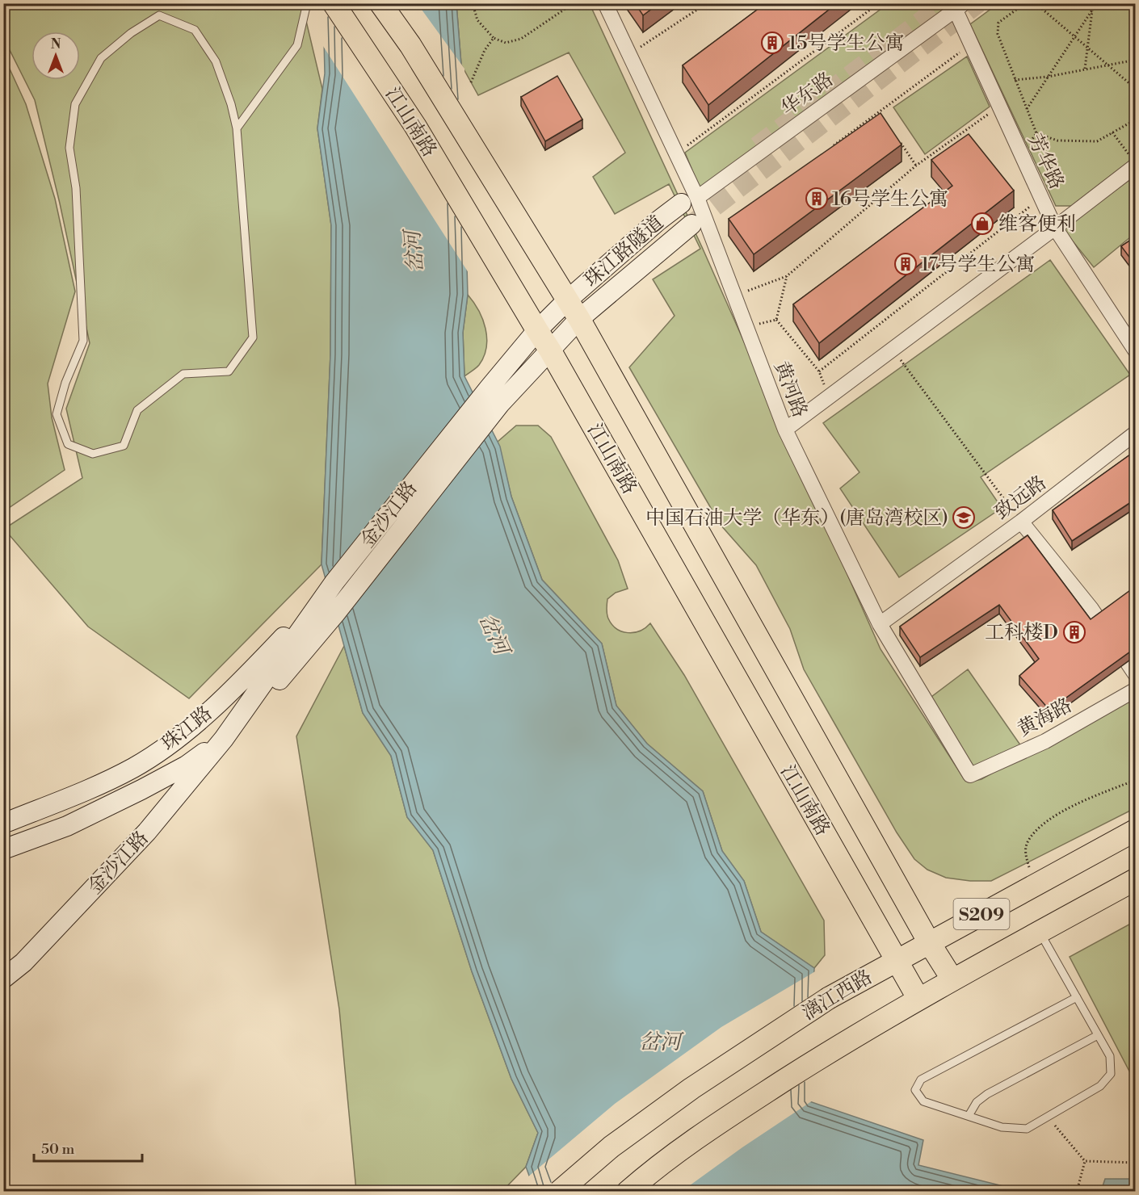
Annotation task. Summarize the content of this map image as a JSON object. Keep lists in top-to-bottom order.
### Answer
{
  "streets": {
    "main road": [
      "江山南路",
      "珠江路隧道",
      "金沙江路",
      "珠江路",
      "S209",
      "漓江西路"
    ],
    "street": [
      "华东路",
      "芳华路",
      "黄河路",
      "致远路",
      "黄海路"
    ]
  },
  "crossings": [
    ["华东路", "芳华路"],
    ["华东路", "珠江路隧道"],
    ["华东路", "黄河路"],
    ["江山南路", "珠江路隧道"],
    ["江山南路", "金沙江路"],
    ["江山南路", "S209"],
    ["江山南路", "漓江西路"],
    ["珠江路隧道", "黄河路"],
    ["珠江路隧道", "金沙江路"],
    ["黄河路", "致远路"],
    ["黄河路", "黄海路"],
    ["金沙江路", "珠江路"]
  ],
  "water": ["岔河"],
  "places": {
    "building": [
      "15号学生公寓",
      "16号学生公寓",
      "17号学生公寓",
      "工科楼D"
    ],
    "shop": ["维客便利"],
    "school or university": ["中国石油大学（华东）(唐岛湾校区)"]
  },
  "scale_bar": "50 m",
  "north": "top"
}
